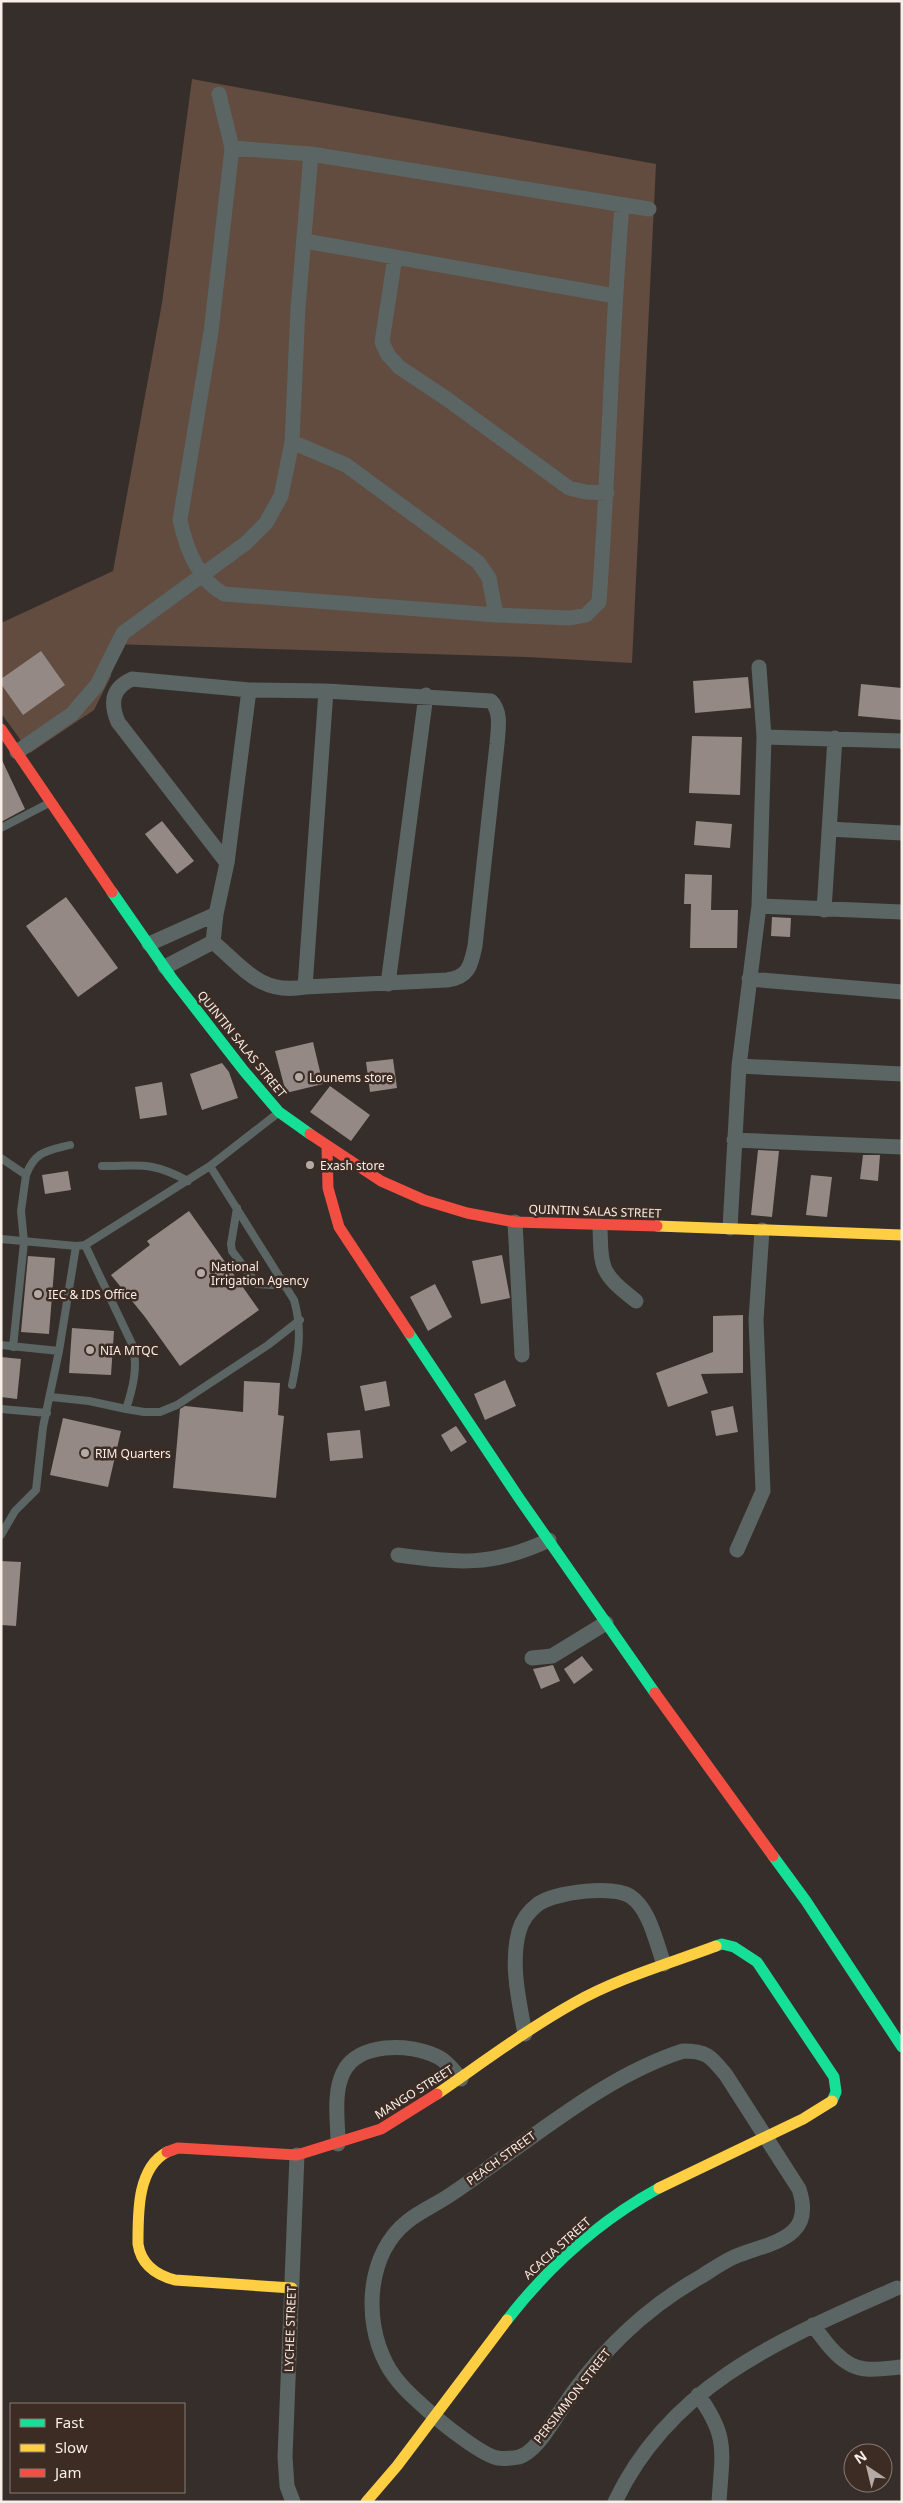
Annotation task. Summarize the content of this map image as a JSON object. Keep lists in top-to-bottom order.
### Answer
{
  "streets": {
    "street": [
      "QUINTIN SALAS STREET",
      "MANGO STREET",
      "PEACH STREET",
      "ACACIA STREET",
      "LYCHEE STREET",
      "PERSIMMON STREET"
    ]
  },
  "crossings": [
    ["MANGO STREET", "ACACIA STREET"],
    ["MANGO STREET", "LYCHEE STREET"],
    ["PEACH STREET", "ACACIA STREET"],
    ["PEACH STREET", "PERSIMMON STREET"],
    ["ACACIA STREET", "PERSIMMON STREET"]
  ],
  "places": [
    "Lounems store",
    "Exash store",
    "National Irrigation Agency",
    "IEC & IDS Office",
    "NIA MTQC",
    "RIM Quarters"
  ],
  "legend": ["Fast", "Slow", "Jam"],
  "north": "top left"
}
